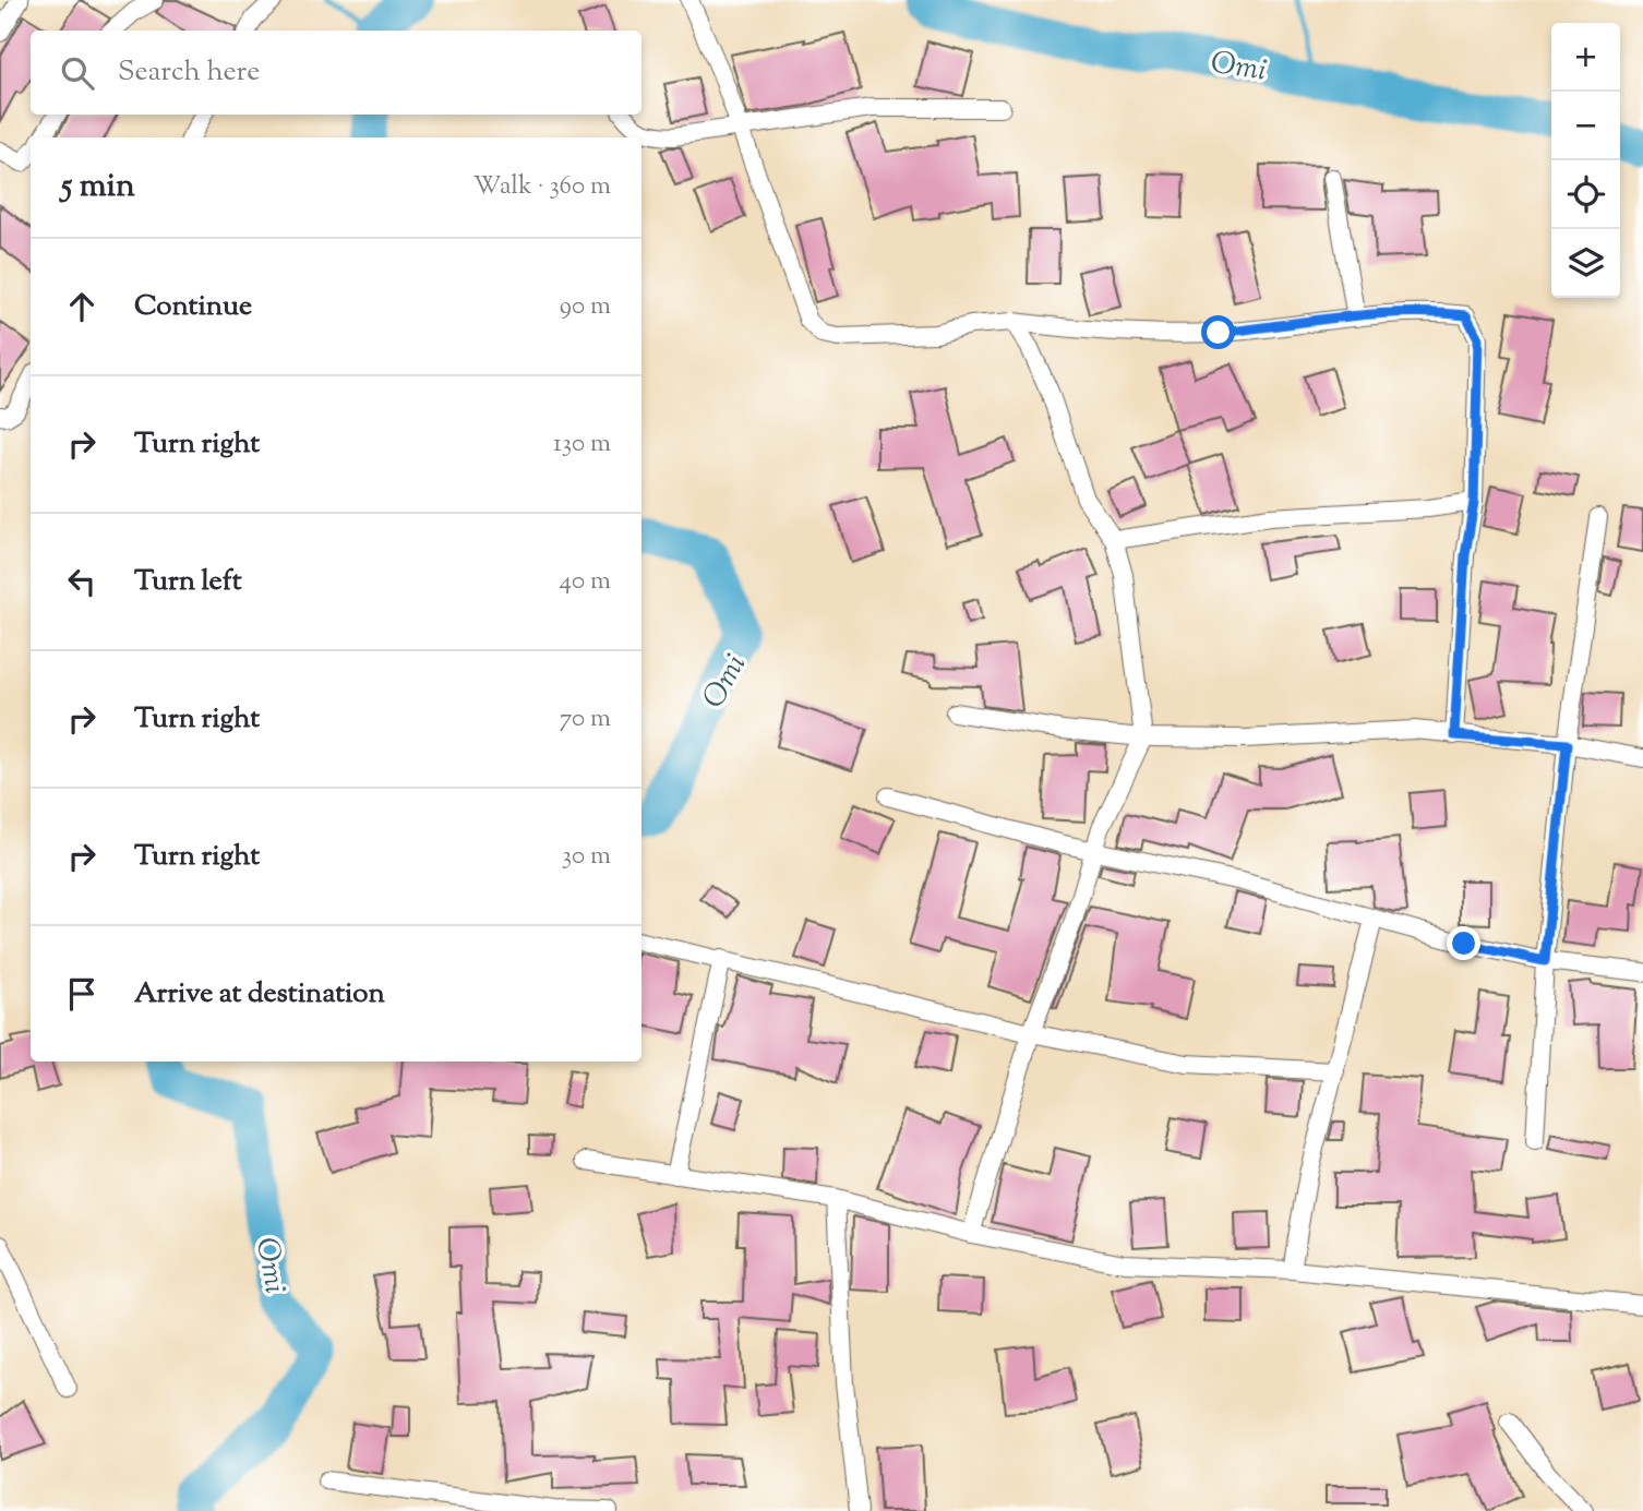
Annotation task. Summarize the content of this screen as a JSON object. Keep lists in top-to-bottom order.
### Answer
{
  "water": ["Omi"],
  "page": {
    "map_buttons": ["+", "−"],
    "search": "Search here",
    "heading": ["5 min", "Walk · 360 m"],
    "list": [
      ["Continue", "90 m"],
      ["Turn right", "130 m"],
      ["Turn left", "40 m"],
      ["Turn right", "70 m"],
      ["Turn right", "30 m"],
      "Arrive at destination"
    ]
  }
}
